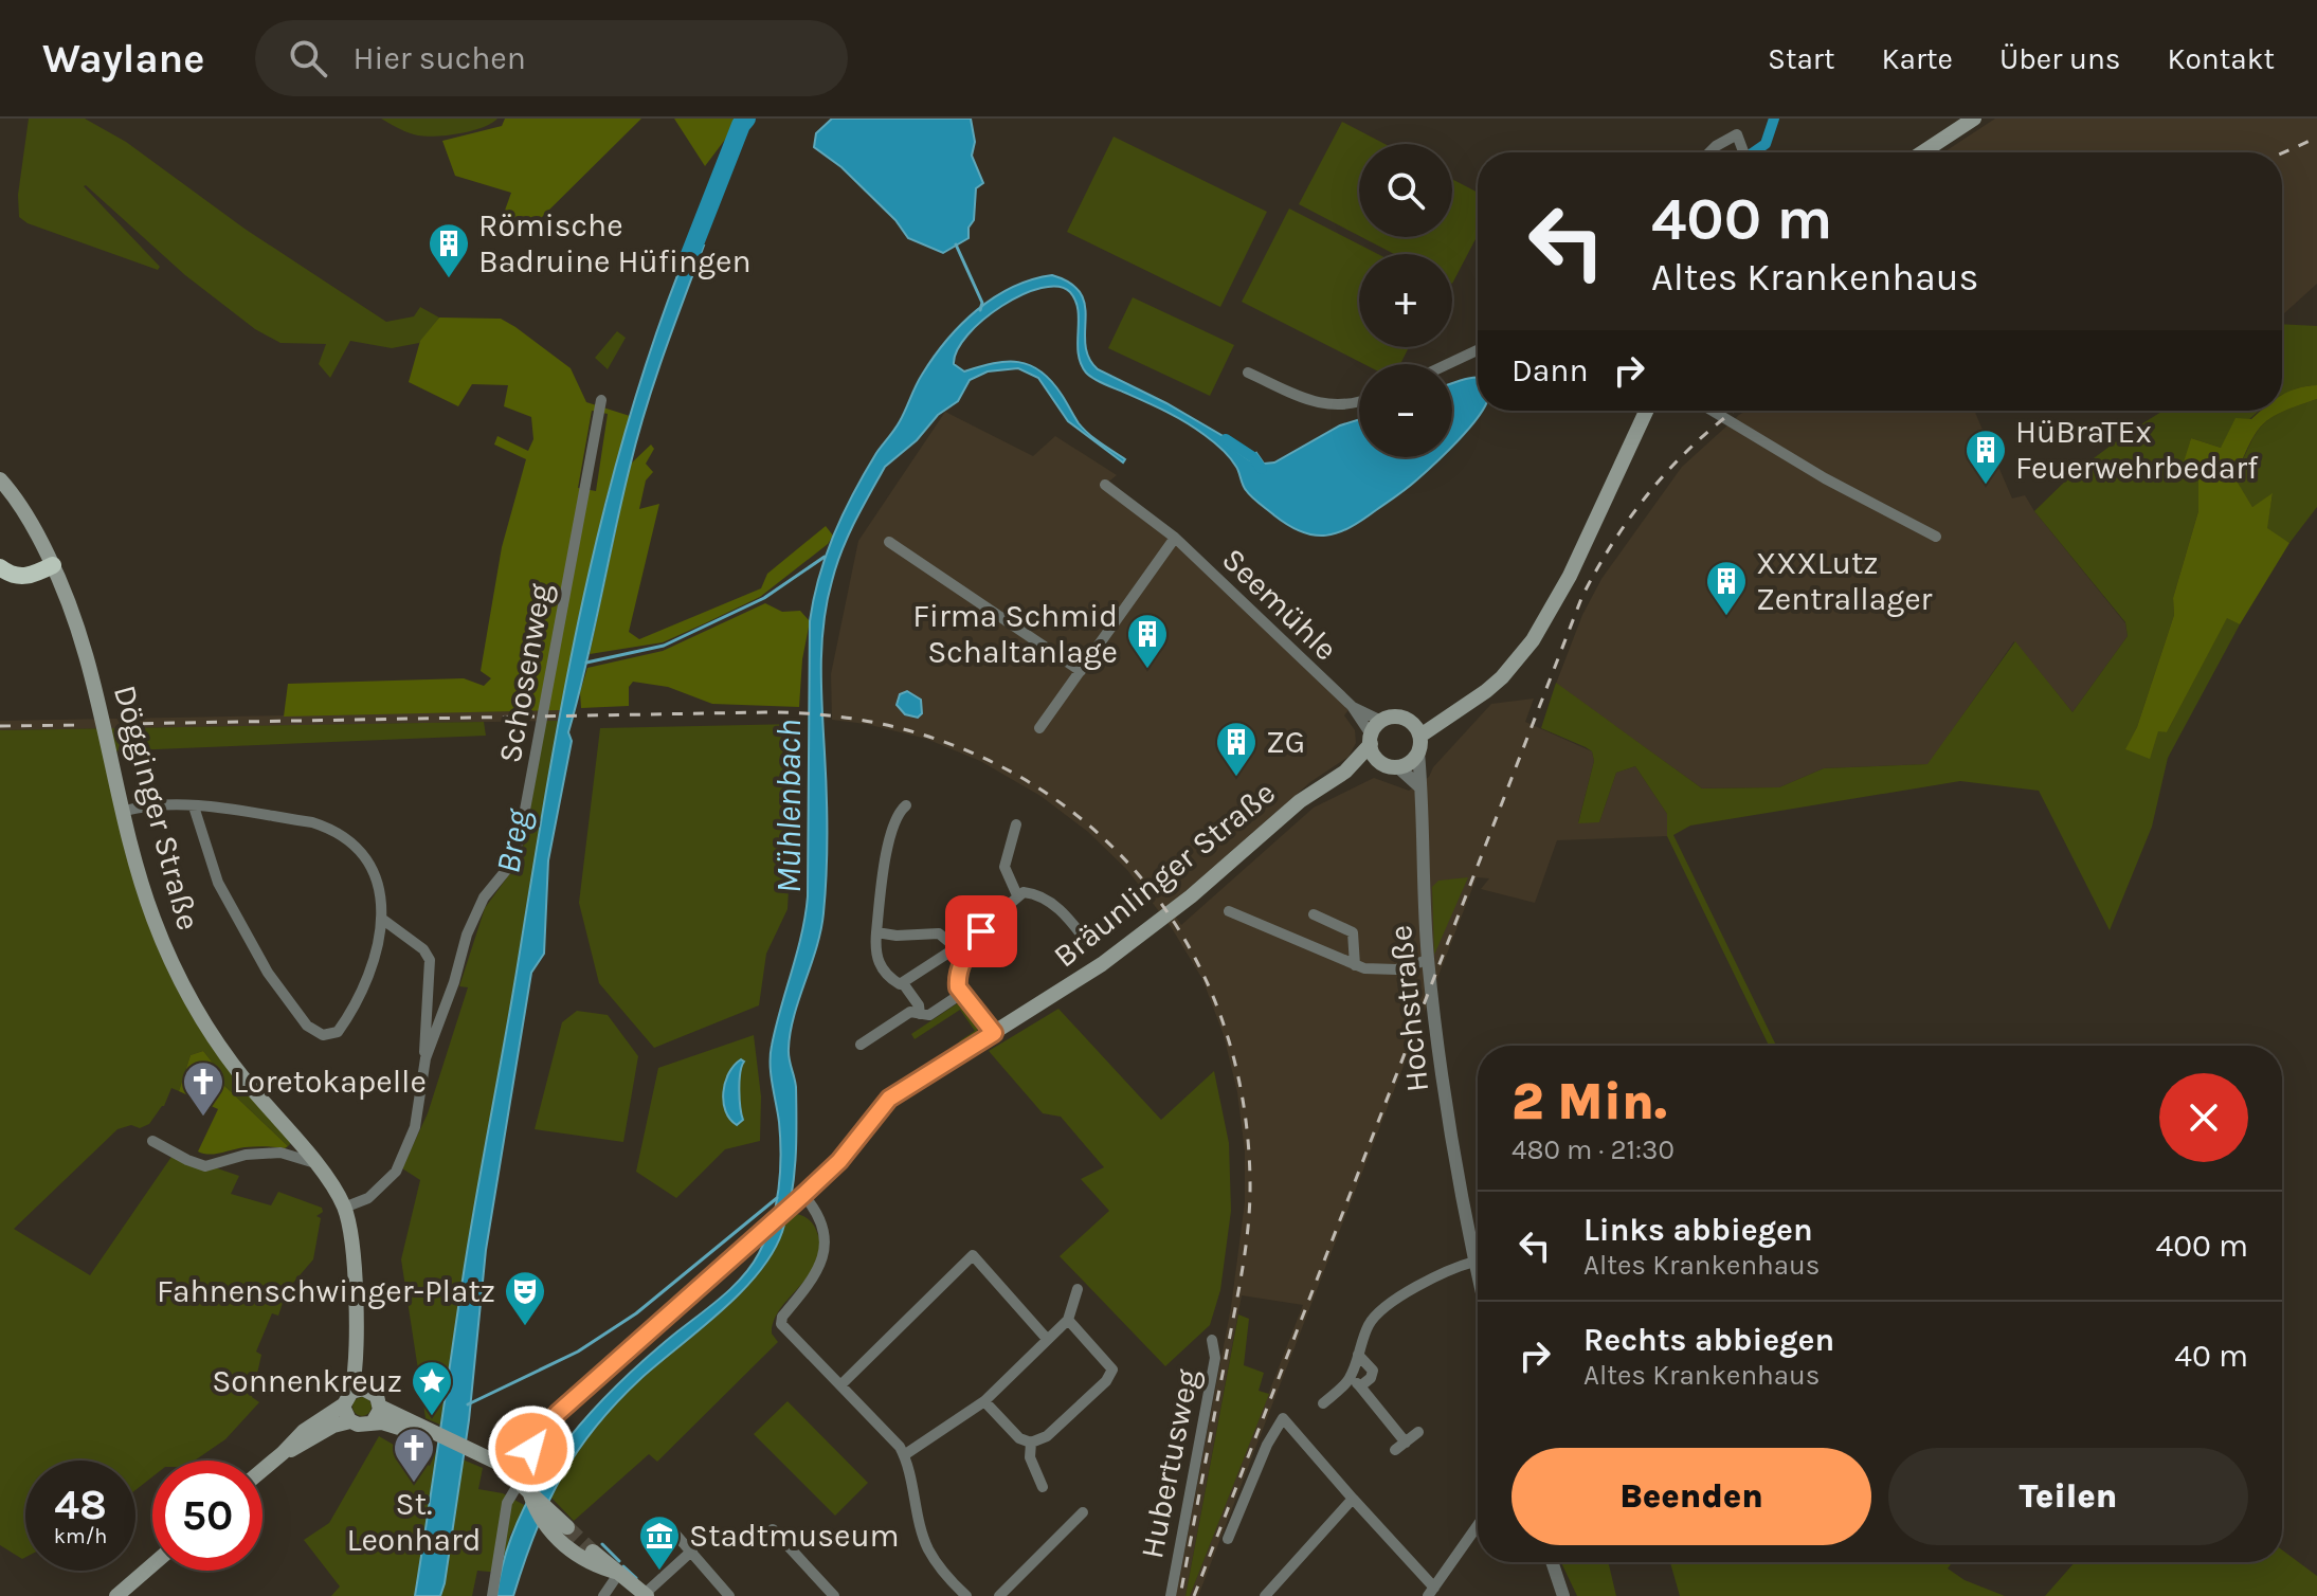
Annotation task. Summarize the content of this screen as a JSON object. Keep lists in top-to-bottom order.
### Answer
{
  "streets": {
    "main road": ["Dögginger Straße", "Bräunlinger Straße"],
    "street": [
      "Seemühle",
      "Schosenweg",
      "Hochstraße",
      "Hubertusweg"
    ]
  },
  "crossings": [
    ["Seemühle", "Bräunlinger Straße"],
    ["Seemühle", "Hochstraße"],
    ["Schosenweg", "Dögginger Straße"],
    ["Bräunlinger Straße", "Hochstraße"]
  ],
  "water": ["Mühlenbach", "Breg"],
  "places": {
    "building": [
      "Römische Badruine Hüfingen",
      "HüBraTEx Feuerwehrbedarf",
      "XXXLutz Zentrallager",
      "Firma Schmid Schaltanlage",
      "ZG"
    ],
    "church": ["Loretokapelle", "St. Leonhard"],
    "theatre": ["Fahnenschwinger-Platz"],
    "place": ["Sonnenkreuz"],
    "museum": ["Stadtmuseum"]
  },
  "page": {
    "header": "Waylane",
    "search": "Hier suchen",
    "nav": [
      "Start",
      "Karte",
      "Über uns",
      "Kontakt"
    ],
    "map_buttons": ["+", "−"],
    "turn": ["400 m", "Altes Krankenhaus"],
    "then": "Dann",
    "heading": ["2 Min.", "480 m · 21:30"],
    "list": [
      {
        "name": "Links abbiegen",
        "note": "Altes Krankenhaus",
        "value": "400 m"
      },
      {
        "name": "Rechts abbiegen",
        "note": "Altes Krankenhaus",
        "value": "40 m"
      }
    ],
    "buttons": ["Beenden", "Teilen"],
    "speed": "48 km/h",
    "limit": "50"
  }
}
